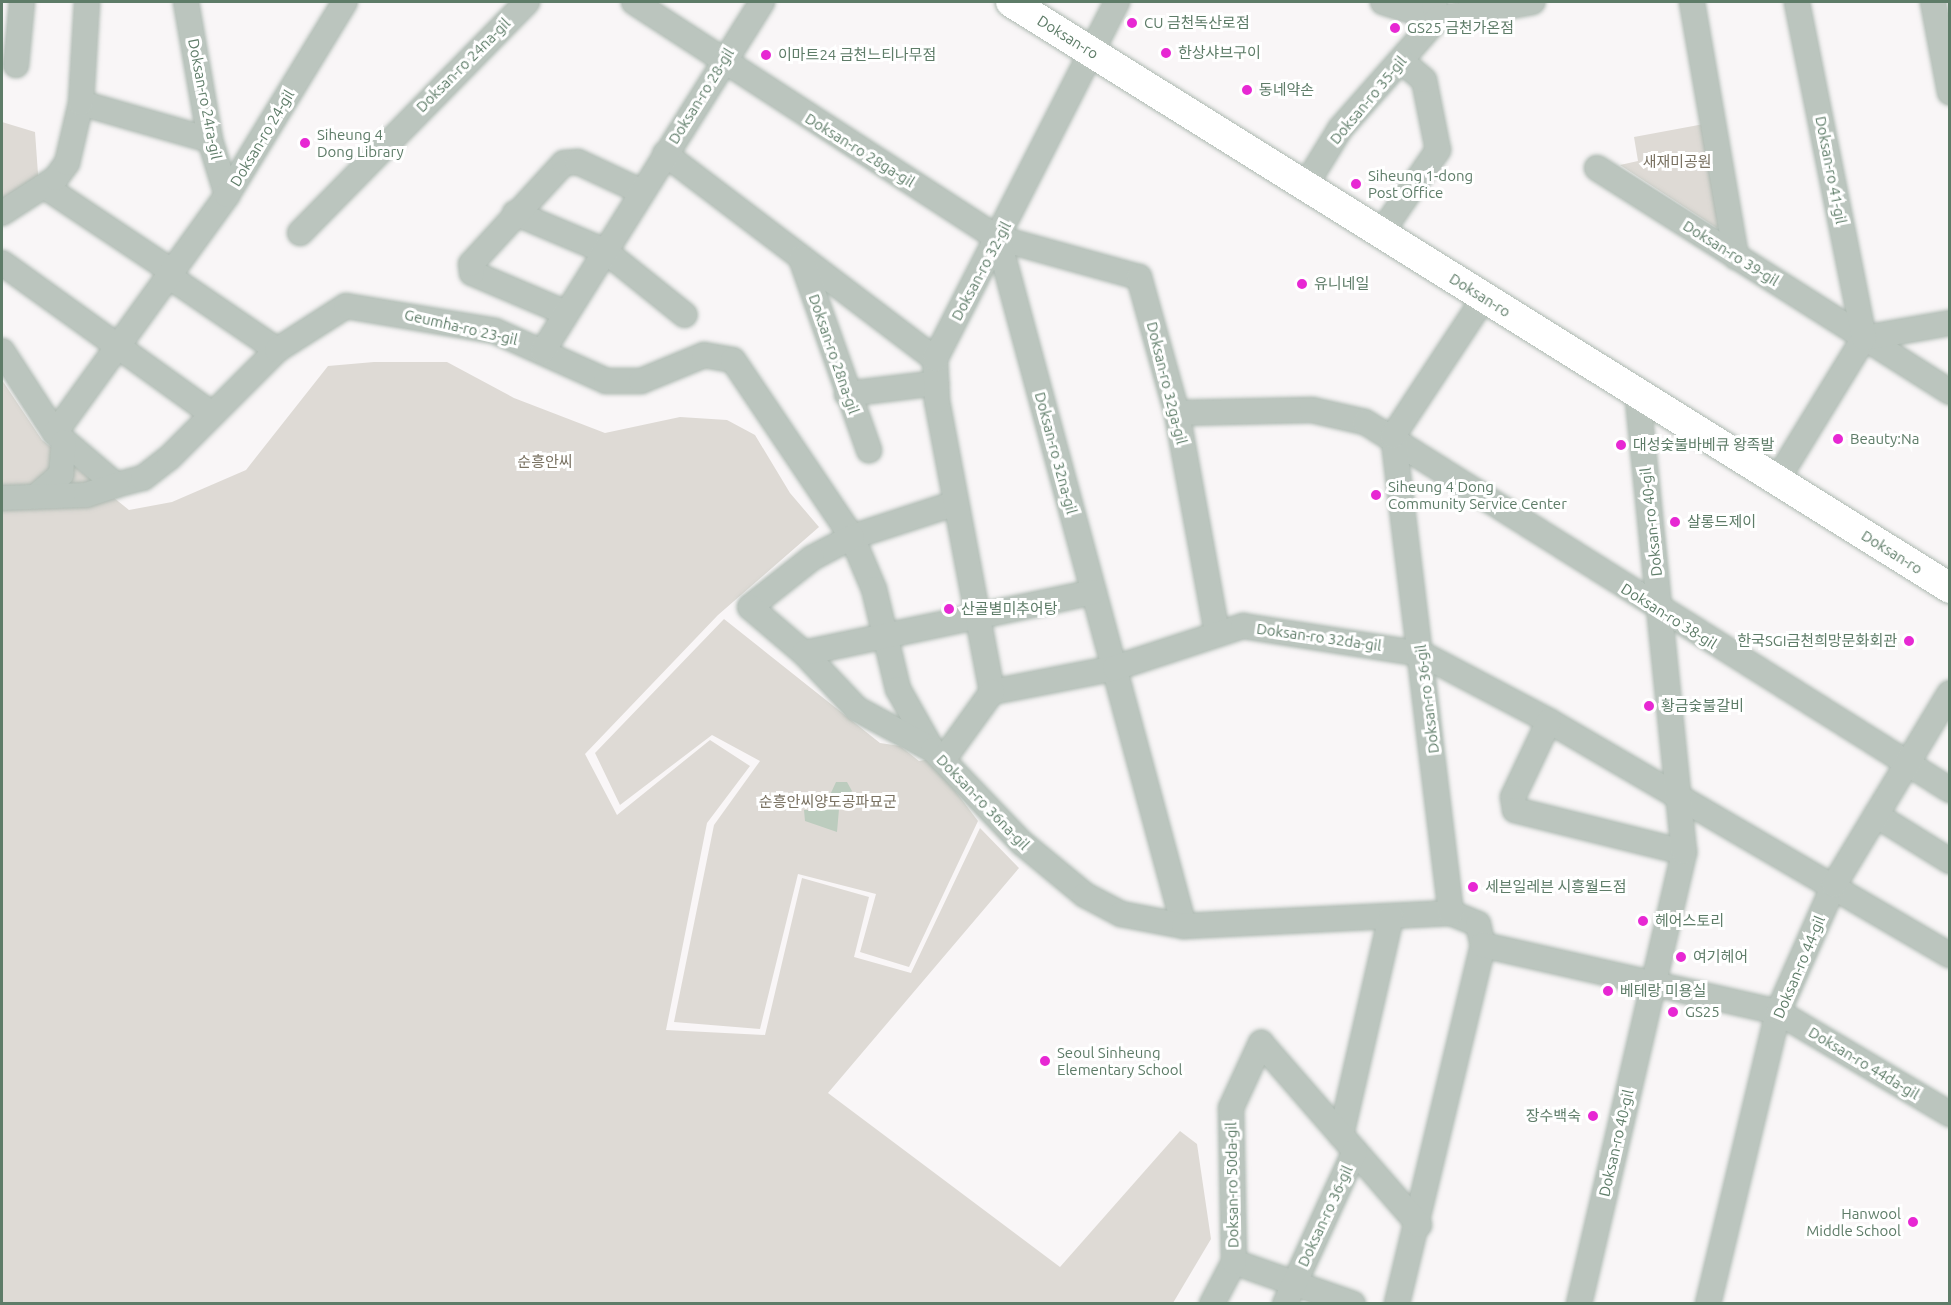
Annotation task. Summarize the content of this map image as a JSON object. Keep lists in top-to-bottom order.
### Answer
{
  "streets": {
    "main road": ["Doksan-ro"],
    "street": [
      "Doksan-ro 24na-gil",
      "Doksan-ro 28-gil",
      "Doksan-ro 24ra-gil",
      "Doksan-ro 35-gil",
      "Doksan-ro 24-gil",
      "Doksan-ro 28ga-gil",
      "Doksan-ro 41-gil",
      "Doksan-ro 39-gil",
      "Doksan-ro 32-gil",
      "Geumha-ro 23-gil",
      "Doksan-ro 28na-gil",
      "Doksan-ro 32ga-gil",
      "Doksan-ro 32na-gil",
      "Doksan-ro 40-gil",
      "Doksan-ro 38-gil",
      "Doksan-ro 32da-gil",
      "Doksan-ro 36-gil",
      "Doksan-ro 36na-gil",
      "Doksan-ro 44-gil",
      "Doksan-ro 44da-gil",
      "Doksan-ro 50da-gil"
    ]
  },
  "crossings": [
    ["Doksan-ro", "Doksan-ro 35-gil"],
    ["Doksan-ro", "Doksan-ro 32-gil"],
    ["Doksan-ro", "Doksan-ro 40-gil"],
    ["Doksan-ro 28-gil", "Doksan-ro 28ga-gil"],
    ["Doksan-ro 28-gil", "Geumha-ro 23-gil"],
    ["Doksan-ro 28-gil", "Doksan-ro 28na-gil"],
    ["Doksan-ro 24ra-gil", "Doksan-ro 24-gil"],
    ["Doksan-ro 28ga-gil", "Doksan-ro 32-gil"],
    ["Doksan-ro 28ga-gil", "Doksan-ro 32ga-gil"],
    ["Doksan-ro 28ga-gil", "Doksan-ro 32na-gil"],
    ["Doksan-ro 41-gil", "Doksan-ro 39-gil"],
    ["Doksan-ro 32-gil", "Doksan-ro 28na-gil"],
    ["Doksan-ro 32-gil", "Doksan-ro 32ga-gil"],
    ["Doksan-ro 32-gil", "Doksan-ro 32na-gil"],
    ["Geumha-ro 23-gil", "Doksan-ro 36na-gil"],
    ["Doksan-ro 32ga-gil", "Doksan-ro 32na-gil"],
    ["Doksan-ro 32ga-gil", "Doksan-ro 32da-gil"],
    ["Doksan-ro 32na-gil", "Doksan-ro 32da-gil"],
    ["Doksan-ro 32na-gil", "Doksan-ro 36na-gil"],
    ["Doksan-ro 40-gil", "Doksan-ro 38-gil"],
    ["Doksan-ro 38-gil", "Doksan-ro 36-gil"],
    ["Doksan-ro 38-gil", "Doksan-ro 44-gil"],
    ["Doksan-ro 32da-gil", "Doksan-ro 36-gil"],
    ["Doksan-ro 36-gil", "Doksan-ro 36na-gil"],
    ["Doksan-ro 36-gil", "Doksan-ro 50da-gil"],
    ["Doksan-ro 44-gil", "Doksan-ro 44da-gil"]
  ],
  "parks": ["새재미공원", "순흥안씨", "순흥안씨양도공파묘군"],
  "places": [
    "CU 금천독산로점",
    "GS25 금천가온점",
    "한상샤브구이",
    "이마트24 금천느티나무점",
    "동네약손",
    "Siheung 4 Dong Library",
    "Siheung 1-dong Post Office",
    "유니네일",
    "Beauty:Na",
    "대성숯불바베큐 왕족발",
    "Siheung 4 Dong Community Service Center",
    "살롱드제이",
    "산골별미추어탕",
    "한국SGI금천희망문화회관",
    "황금숯불갈비",
    "세븐일레븐 시흥월드점",
    "헤어스토리",
    "여기헤어",
    "베테랑 미용실",
    "GS25",
    "Seoul Sinheung Elementary School",
    "장수백숙",
    "Hanwool Middle School"
  ]
}
